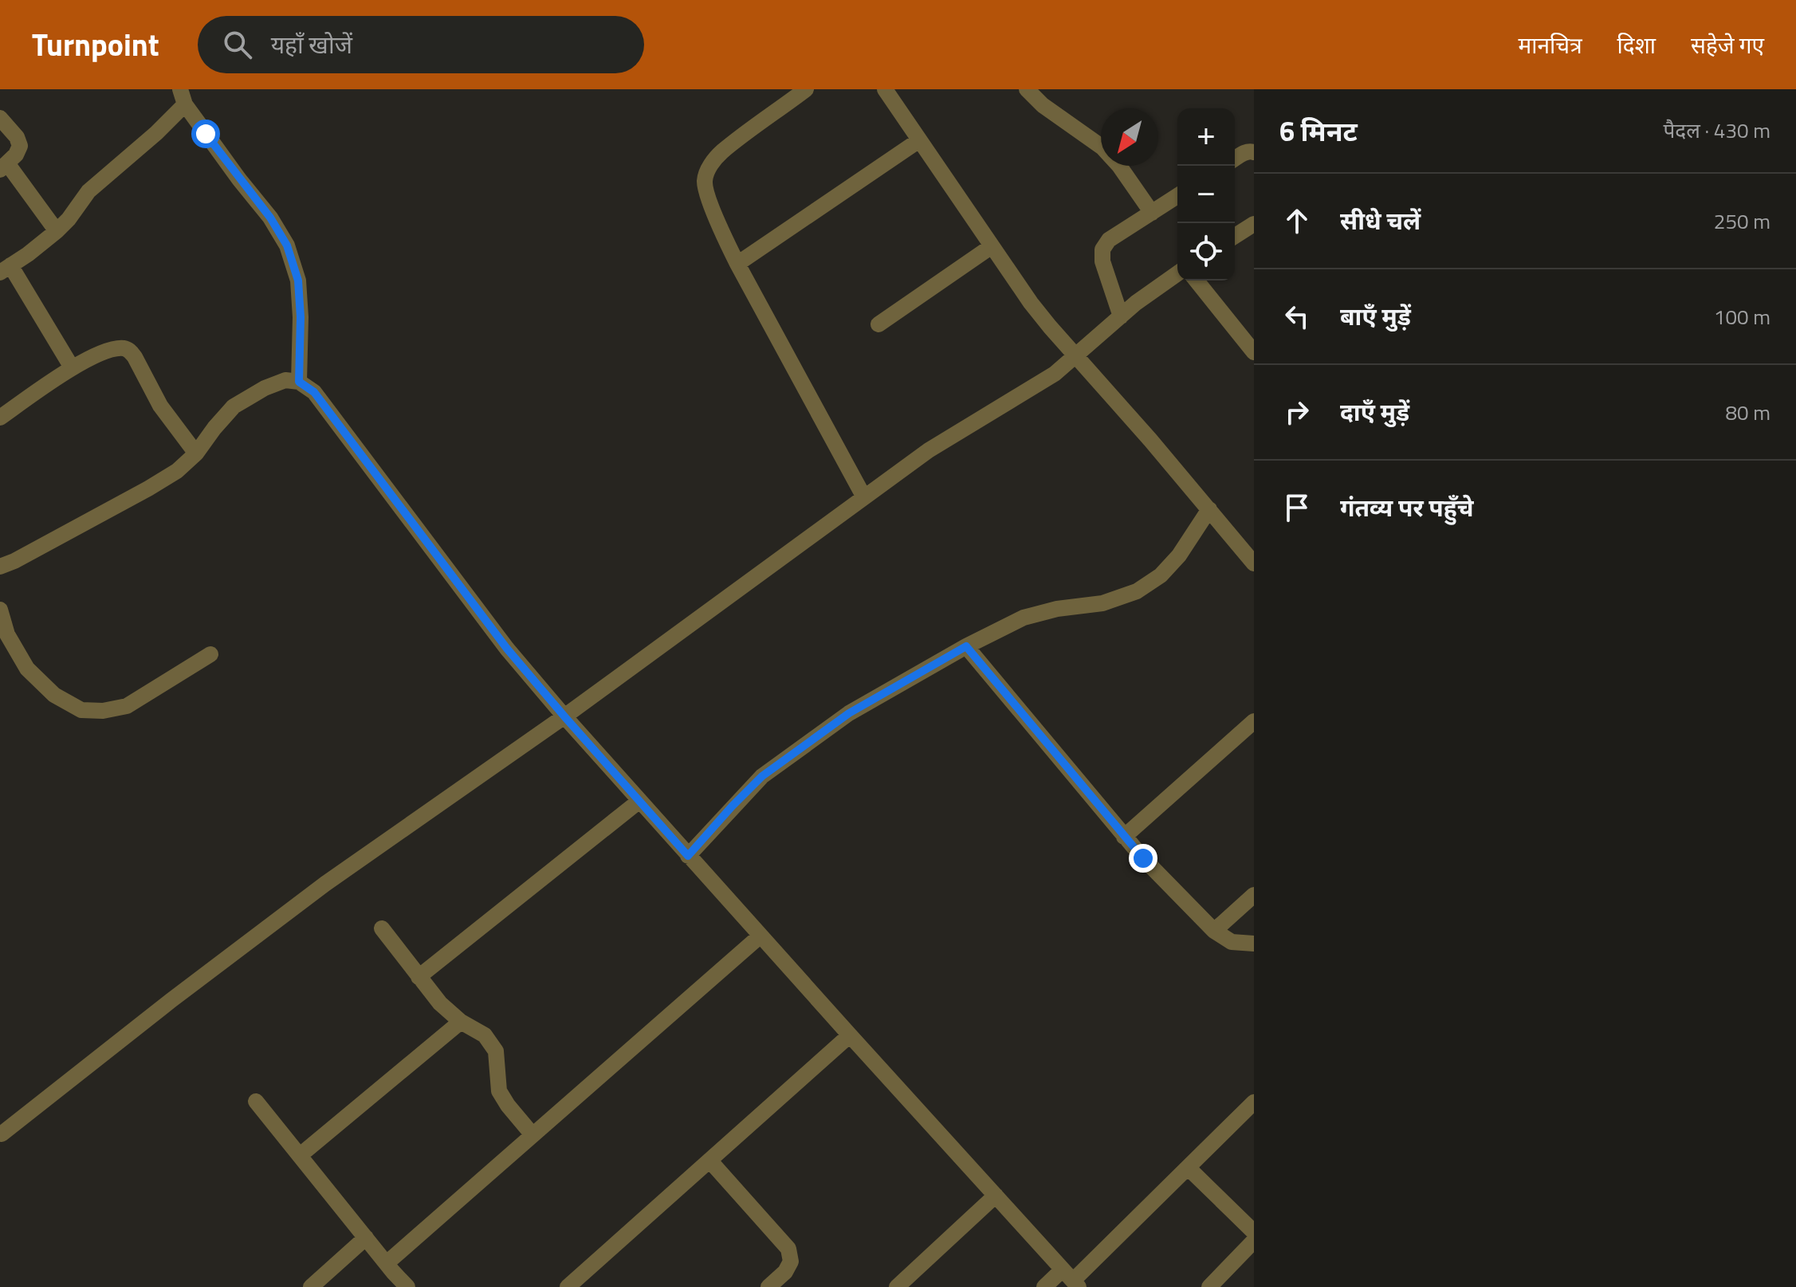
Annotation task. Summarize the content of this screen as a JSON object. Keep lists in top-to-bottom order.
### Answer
{
  "north": "bottom left",
  "page": {
    "header": "Turnpoint",
    "search": "यहाँ खोजें",
    "nav": ["मानचित्र", "दिशा", "सहेजे गए"],
    "heading": ["6 मिनट", "पैदल · 430 m"],
    "map_buttons": ["+", "−"],
    "list": [
      ["सीधे चलें", "250 m"],
      ["बाएँ मुड़ें", "100 m"],
      ["दाएँ मुड़ें", "80 m"],
      "गंतव्य पर पहुँचे"
    ]
  }
}
